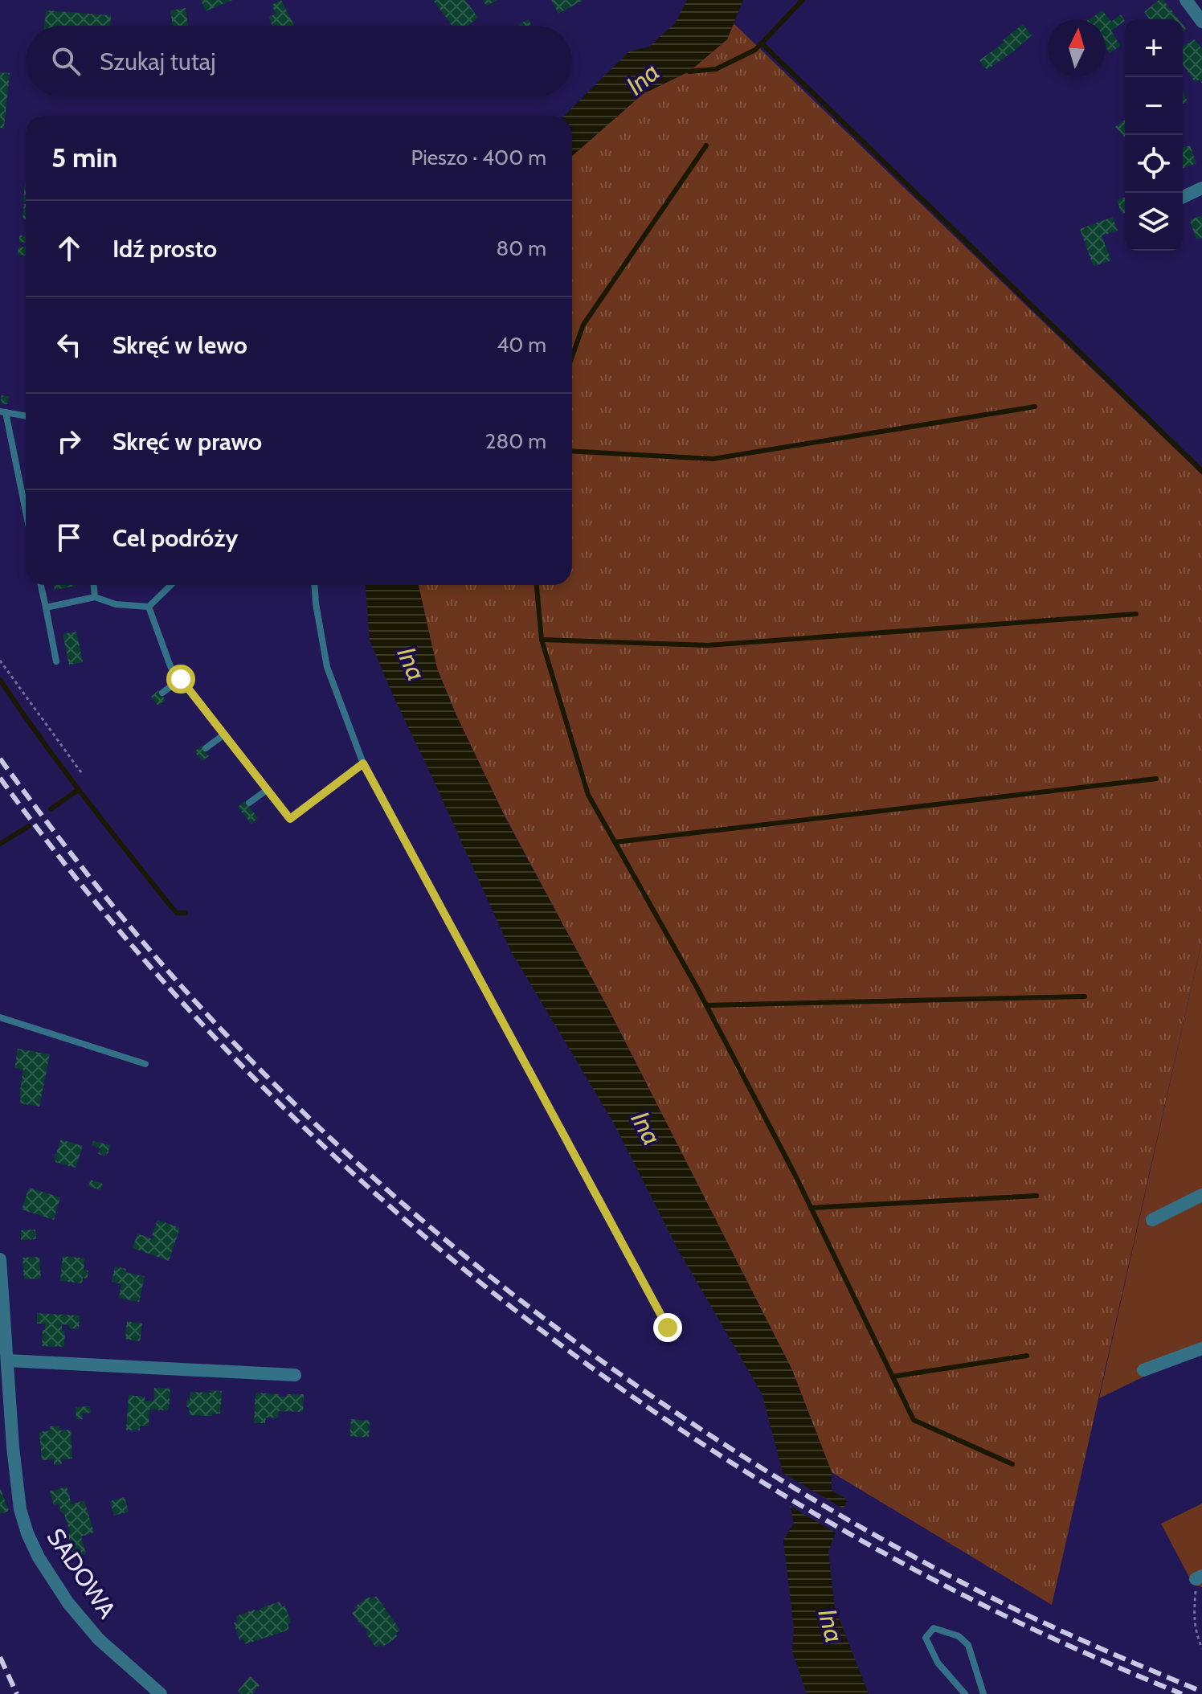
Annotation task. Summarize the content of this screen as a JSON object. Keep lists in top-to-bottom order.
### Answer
{
  "streets": {
    "street": ["SADOWA"]
  },
  "water": ["Ina"],
  "north": "top",
  "page": {
    "map_buttons": ["+", "−"],
    "search": "Szukaj tutaj",
    "heading": ["5 min", "Pieszo · 400 m"],
    "list": [
      ["Idź prosto", "80 m"],
      ["Skręć w lewo", "40 m"],
      ["Skręć w prawo", "280 m"],
      "Cel podróży"
    ]
  }
}
